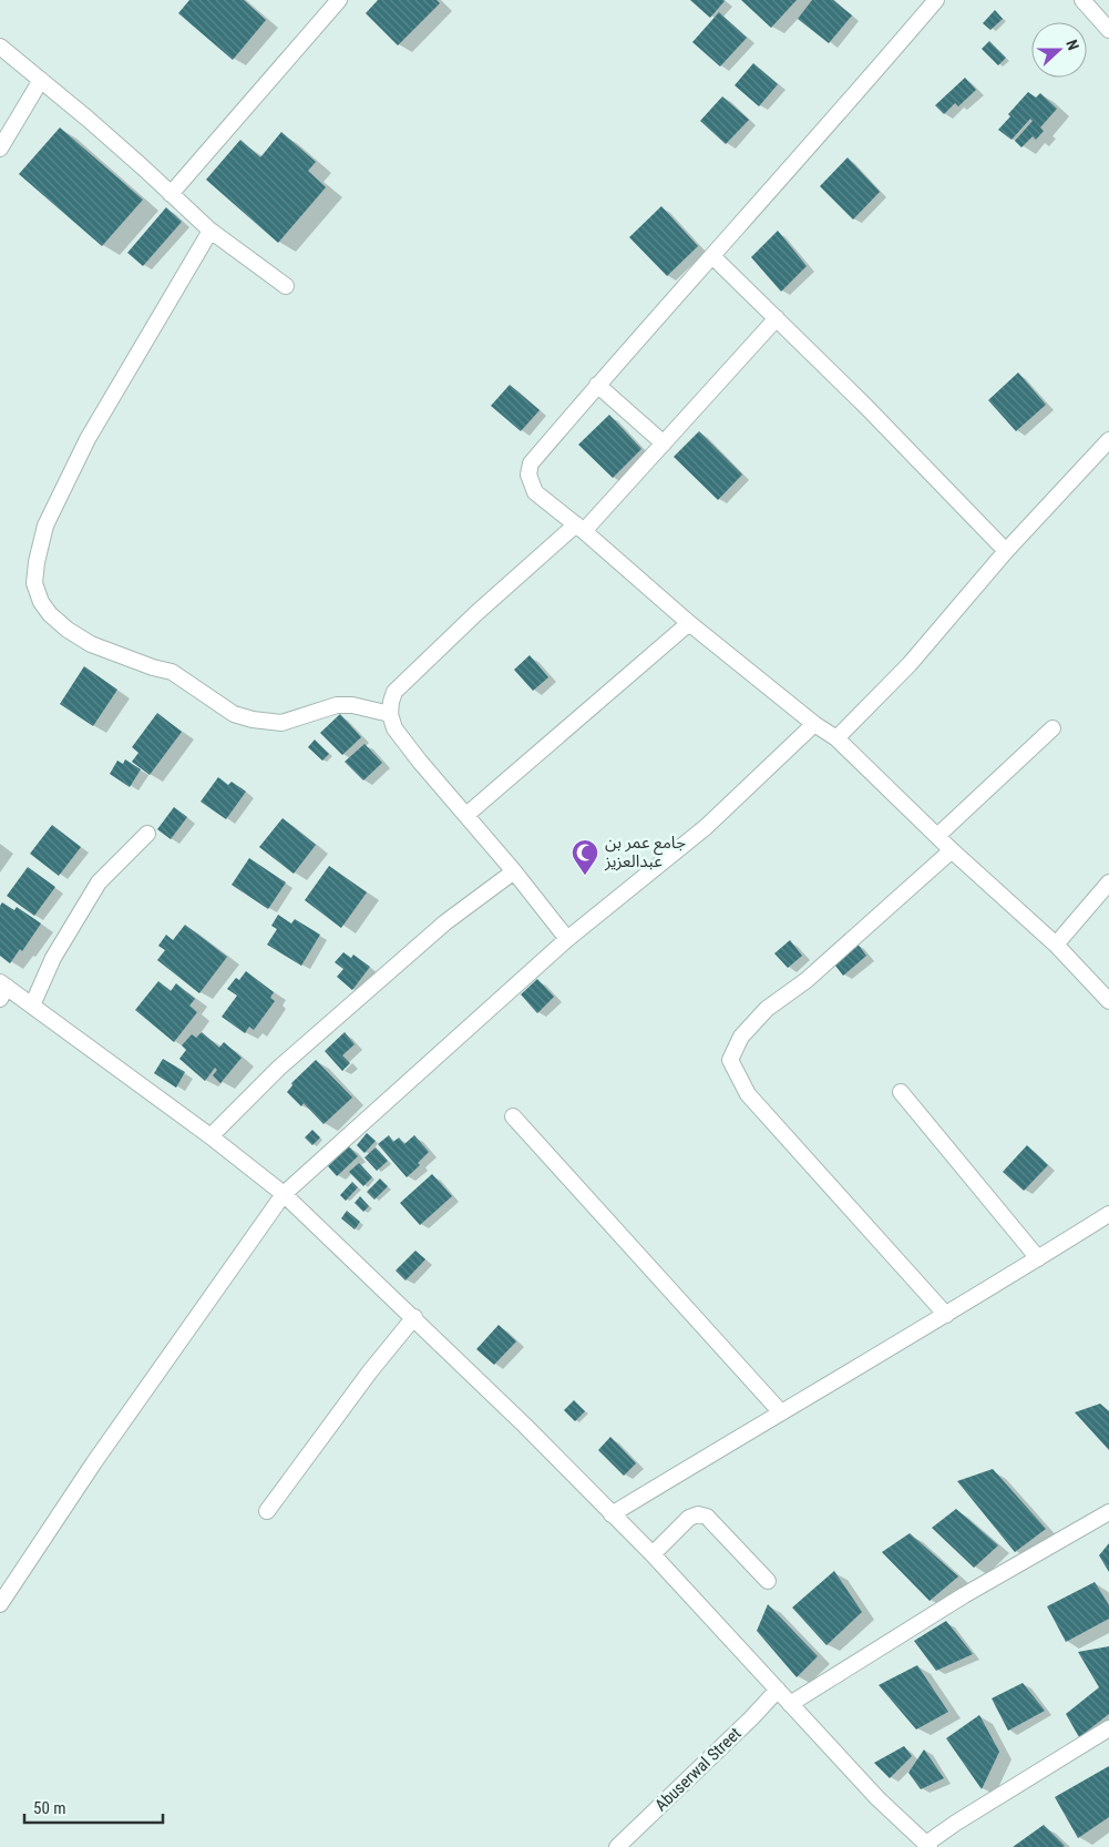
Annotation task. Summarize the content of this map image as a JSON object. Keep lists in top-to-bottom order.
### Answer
{
  "streets": {
    "street": ["Abuserwal Street"]
  },
  "places": {
    "mosque": ["جامع عمر بن عبدالعزيز"]
  },
  "scale_bar": "50 m",
  "north": "right"
}
